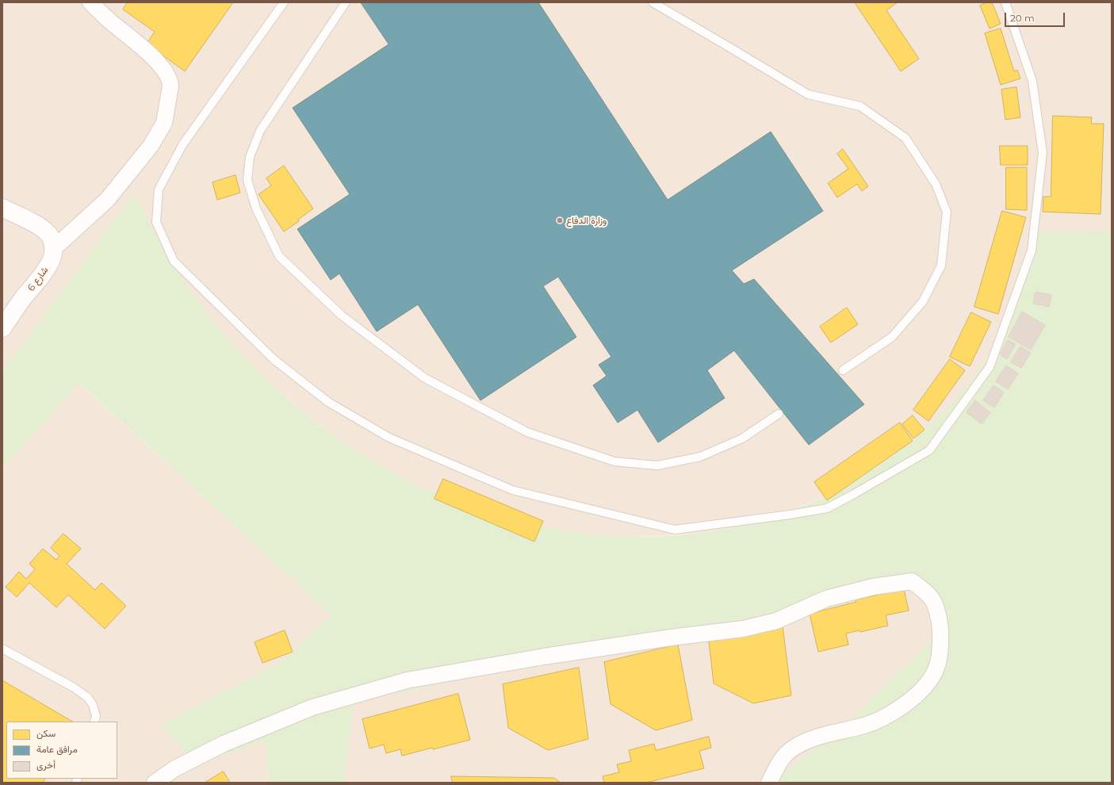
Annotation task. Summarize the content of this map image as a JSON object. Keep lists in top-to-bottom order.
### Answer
{
  "streets": {
    "street": ["شارع 6"]
  },
  "places": ["وزارة الدفاع"],
  "legend": ["سكن", "مرافق عامة", "أخرى"],
  "scale_bar": "20 m"
}
